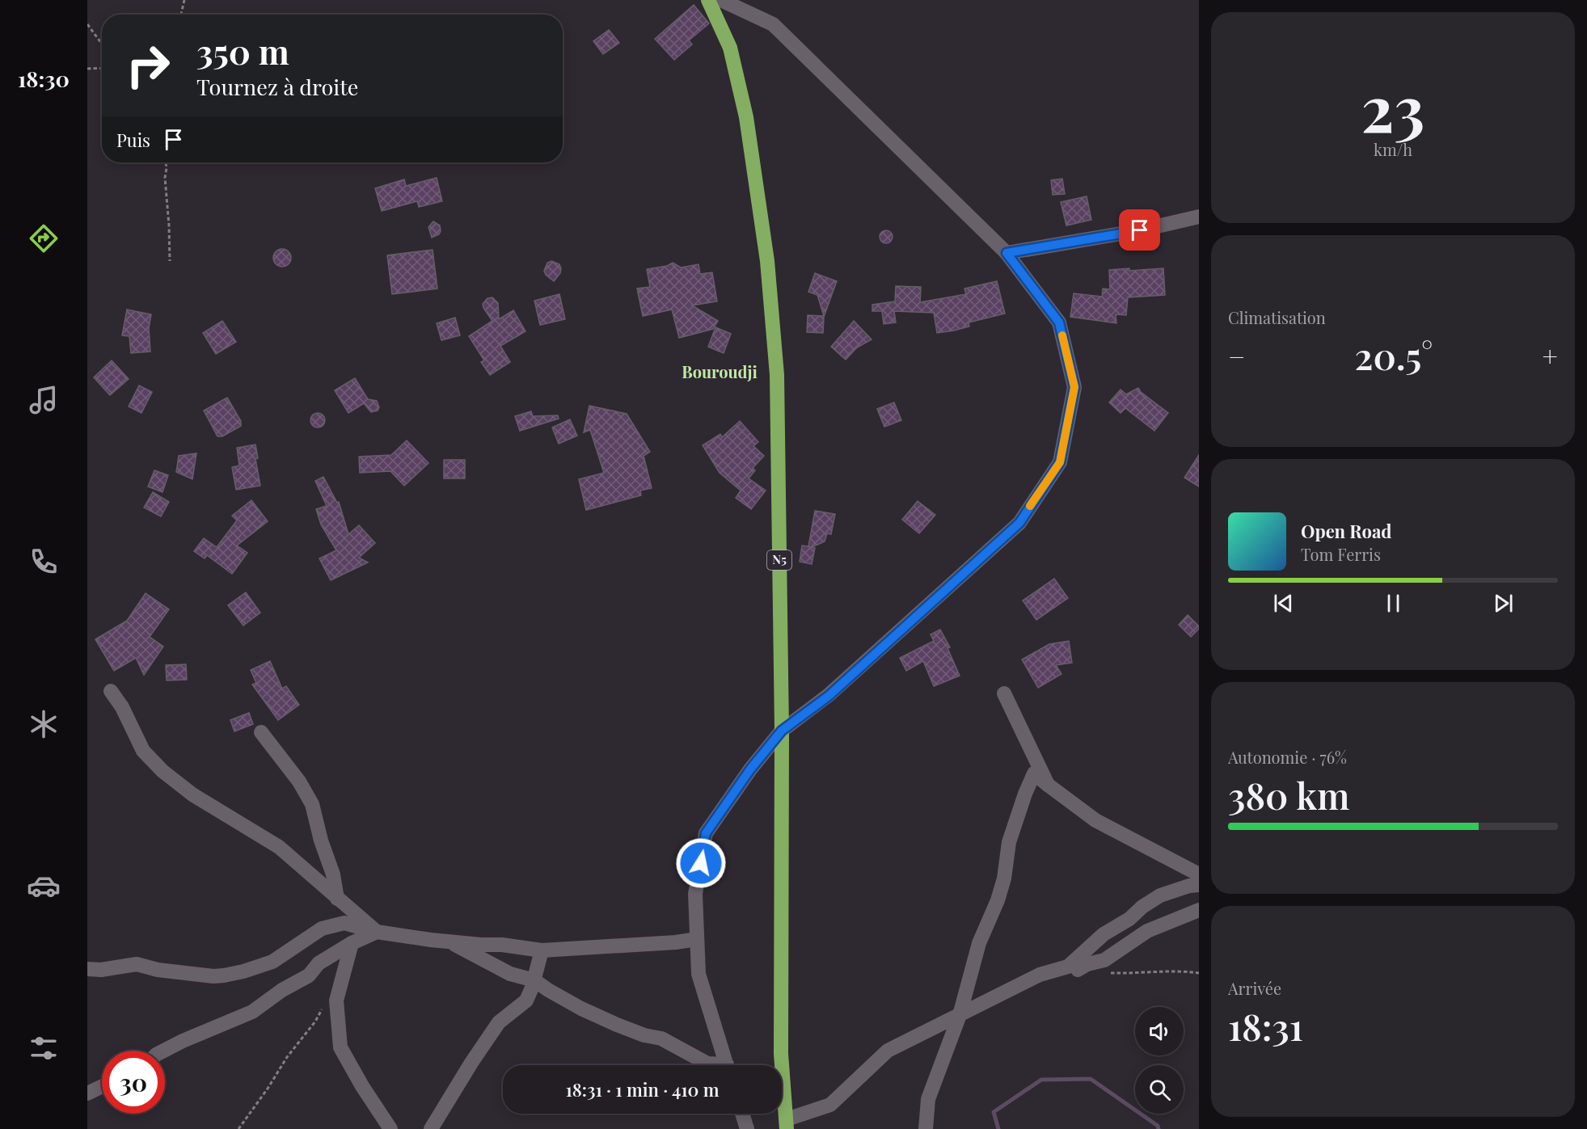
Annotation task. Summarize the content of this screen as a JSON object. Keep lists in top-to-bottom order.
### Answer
{
  "streets": {
    "highway": ["N5"]
  },
  "districts": ["Bouroudji"],
  "page": {
    "tabs": "18:30",
    "tile": [
      ["23", "km/h"],
      "Climatisation",
      ["Autonomie · 76%", "380 km"],
      ["Arrivée", "18:31"]
    ],
    "turn": ["350 m", "Tournez à droite"],
    "then": "Puis",
    "heat": ["−", "20.5°", "+"],
    "song": ["Open Road", "Tom Ferris"],
    "limit": "30",
    "trip": "18:31 · 1 min · 410 m"
  }
}
